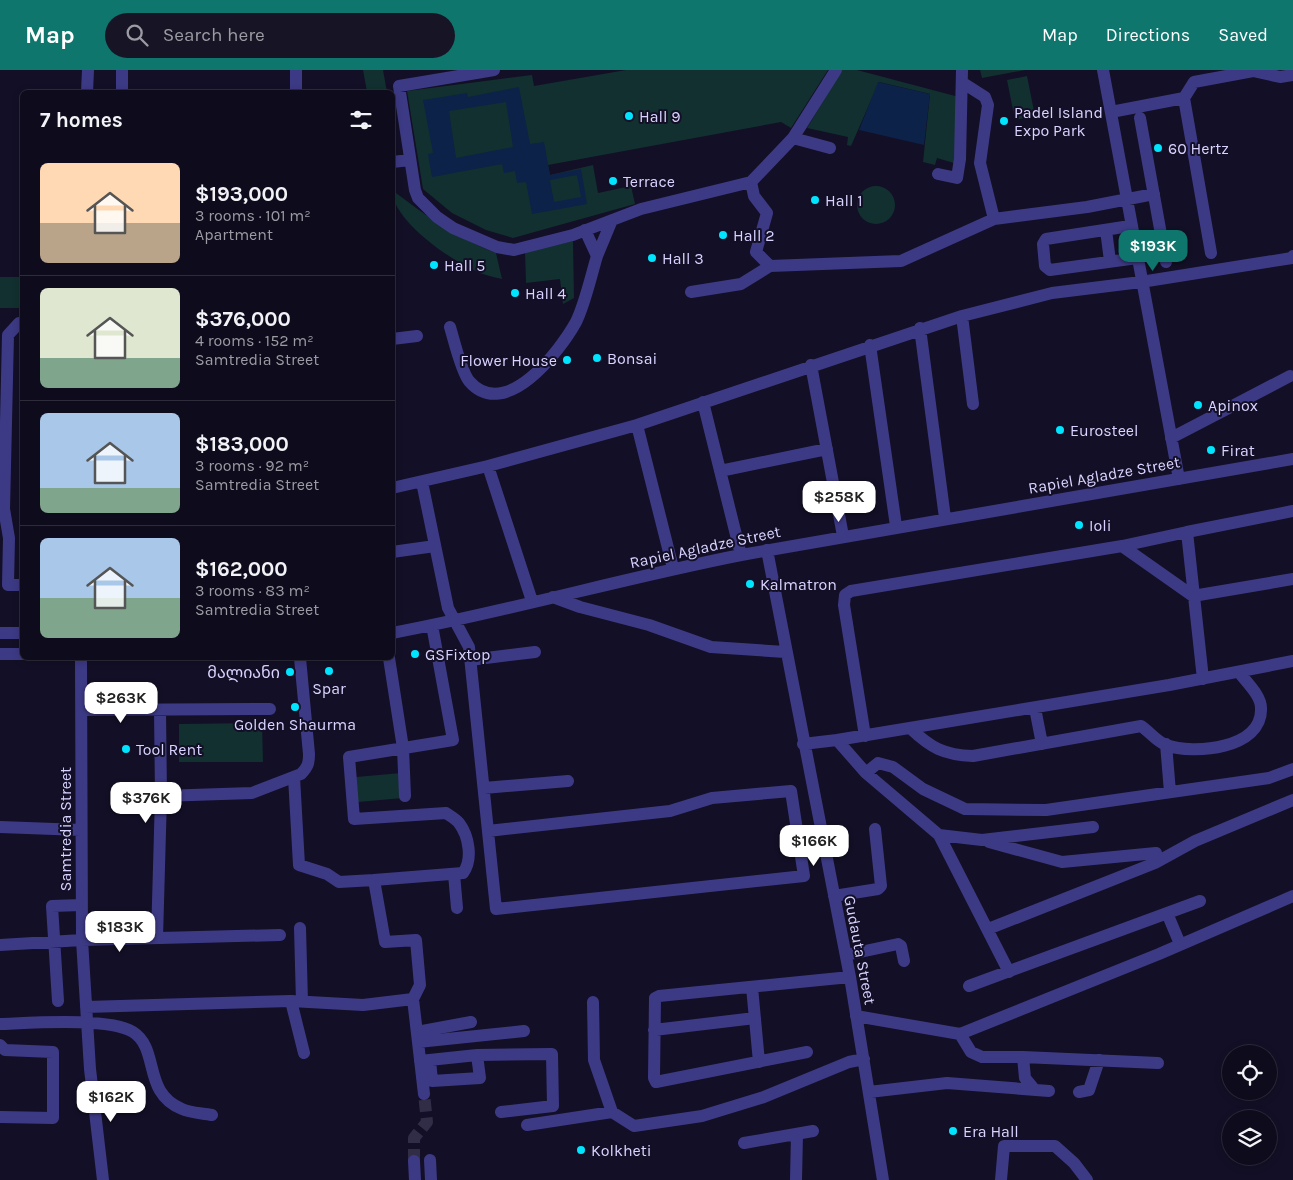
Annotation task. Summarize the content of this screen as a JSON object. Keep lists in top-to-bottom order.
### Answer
{
  "streets": {
    "street": ["Rapiel Agladze Street", "Samtredia Street", "Gudauta Street"]
  },
  "crossings": [
    ["Rapiel Agladze Street", "Gudauta Street"]
  ],
  "places": [
    "Hall 9",
    "Padel Island Expo Park",
    "60 Hertz",
    "Terrace",
    "Hall 1",
    "Hall 2",
    "Hall 3",
    "Hall 5",
    "Hall 4",
    "Bonsai",
    "Flower House",
    "Apinox",
    "Eurosteel",
    "Firat",
    "Ioli",
    "Kalmatron",
    "GSFixtop",
    "Spar",
    "მალიანი",
    "Golden Shaurma",
    "Tool Rent",
    "Era Hall",
    "Kolkheti"
  ],
  "page": {
    "header": "Map",
    "search": "Search here",
    "nav": ["Map", "Directions", "Saved"],
    "heading": "7 homes",
    "list": [
      {
        "name": "$193,000",
        "note": "3 rooms · 101 m² · Apartment"
      },
      {
        "name": "$376,000",
        "note": "4 rooms · 152 m² · Samtredia Street"
      },
      {
        "name": "$183,000",
        "note": "3 rooms · 92 m² · Samtredia Street"
      },
      {
        "name": "$162,000",
        "note": "3 rooms · 83 m² · Samtredia Street"
      }
    ],
    "price": [
      "$193K",
      "$258K",
      "$263K",
      "$376K",
      "$166K",
      "$183K",
      "$162K"
    ]
  }
}
